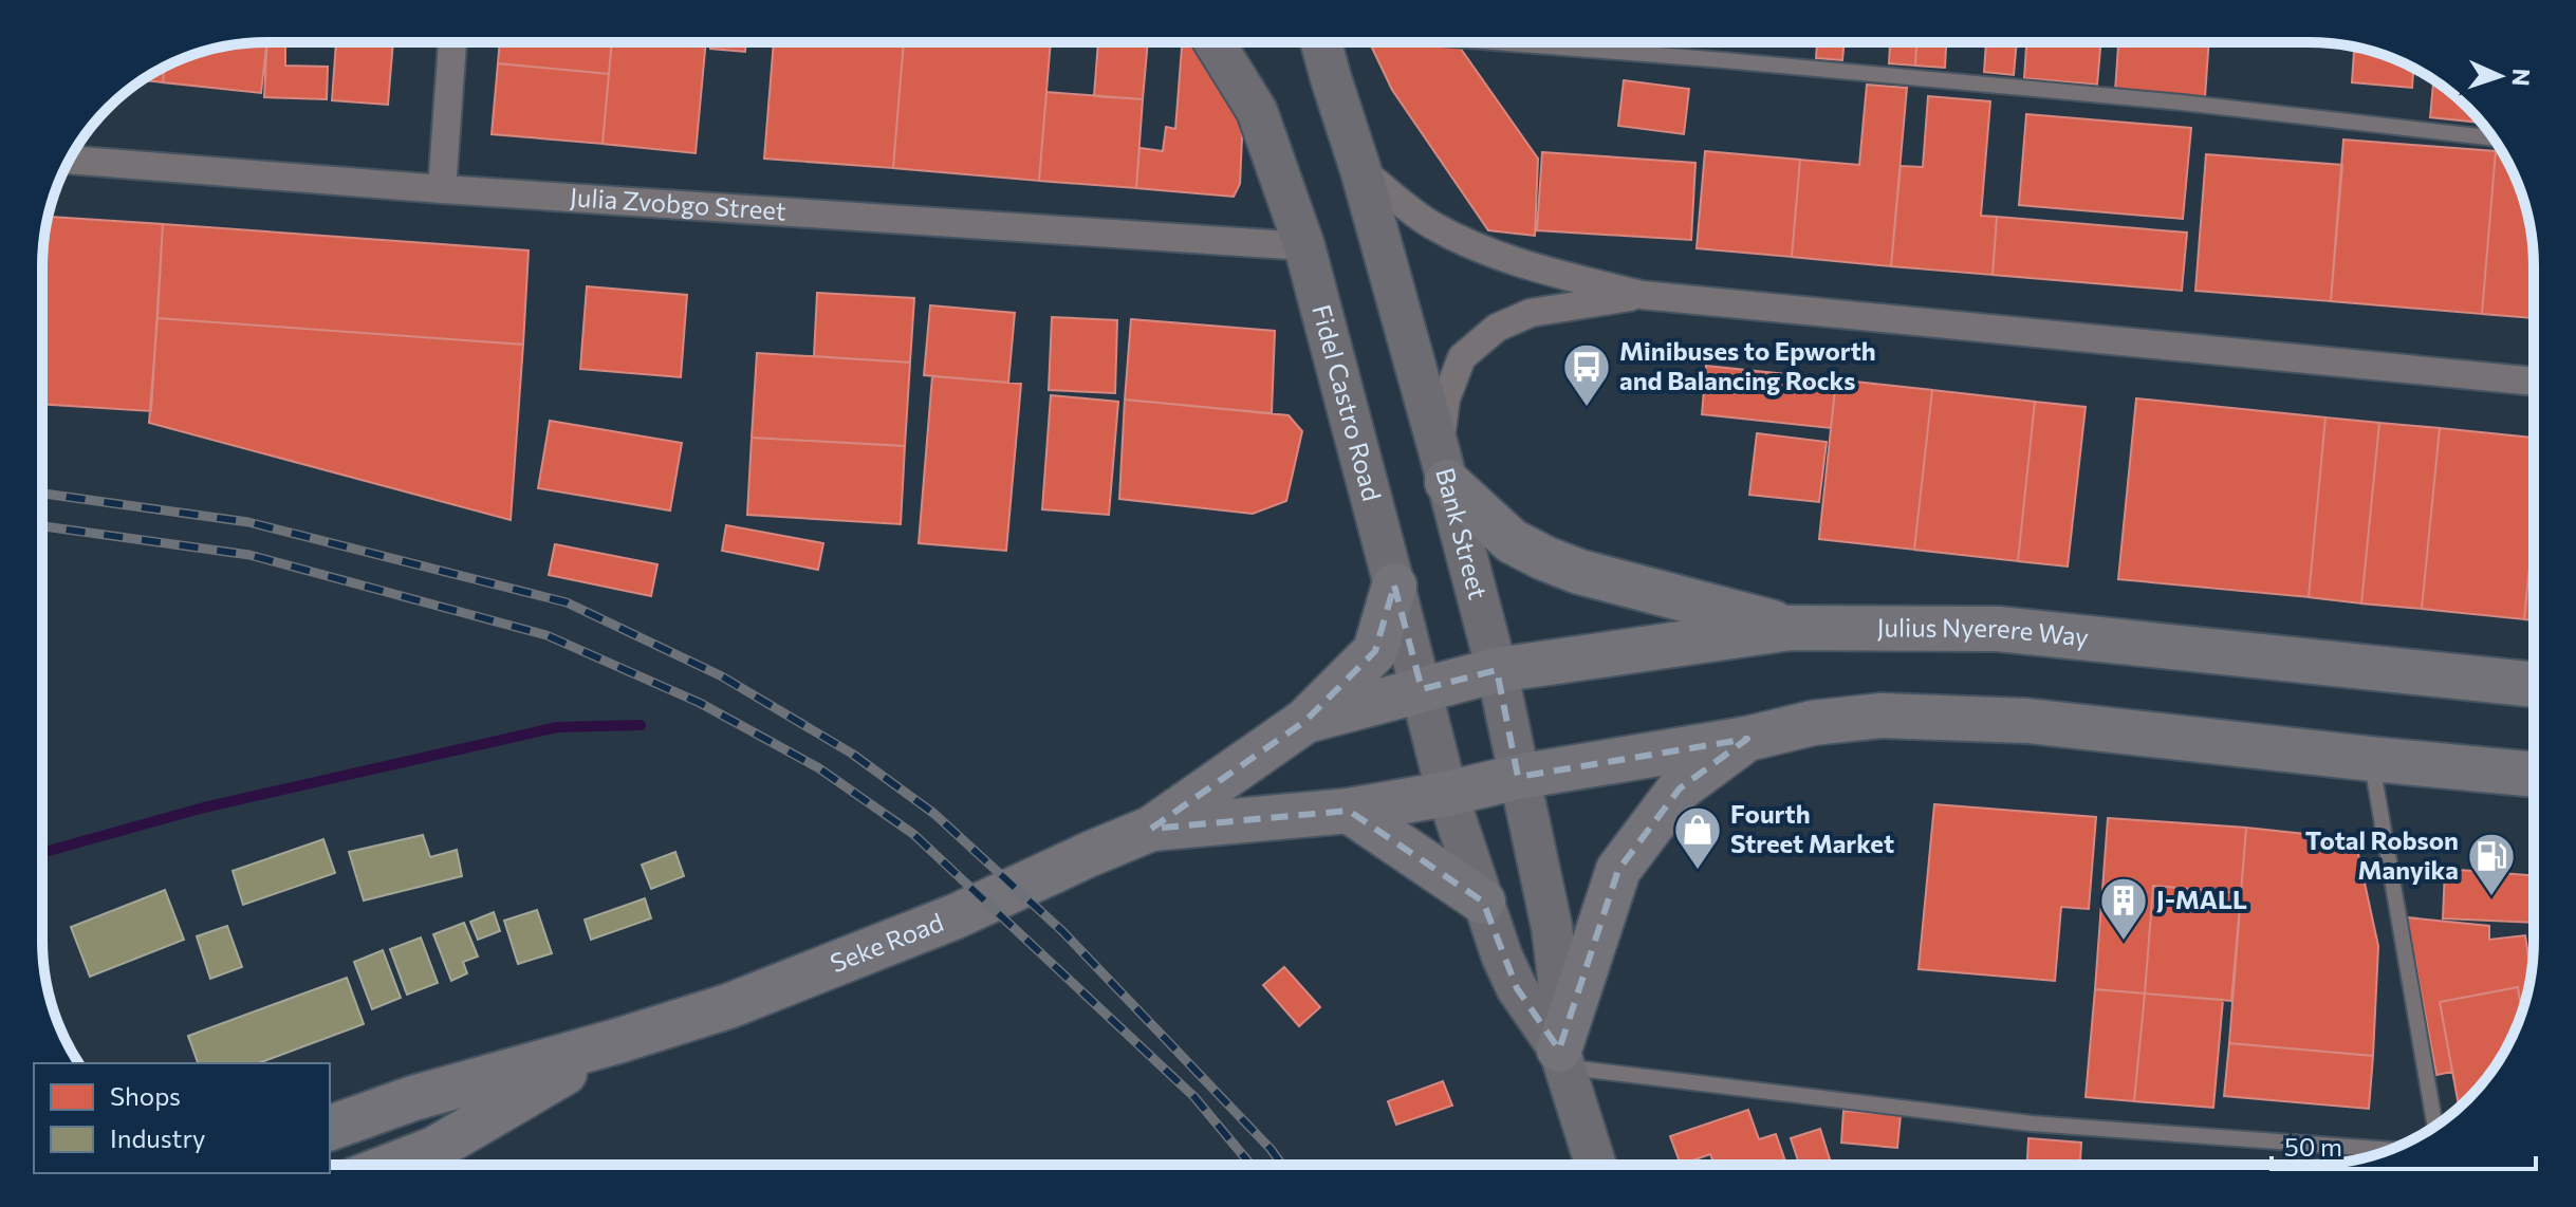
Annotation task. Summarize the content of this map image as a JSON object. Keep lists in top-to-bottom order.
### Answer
{
  "streets": {
    "main road": [
      "Fidel Castro Road",
      "Bank Street",
      "Julius Nyerere Way",
      "Seke Road"
    ],
    "street": ["Julia Zvobgo Street"]
  },
  "crossings": [
    ["Julia Zvobgo Street", "Fidel Castro Road"],
    ["Fidel Castro Road", "Bank Street"],
    ["Fidel Castro Road", "Julius Nyerere Way"],
    ["Bank Street", "Julius Nyerere Way"]
  ],
  "places": {
    "bus stop": ["Minibuses to Epworth and Balancing Rocks"],
    "shop": ["Fourth Street Market"],
    "fuel station": ["Total Robson Manyika"],
    "building": ["J-MALL"]
  },
  "legend": ["Shops", "Industry"],
  "scale_bar": "50 m",
  "north": "right"
}
